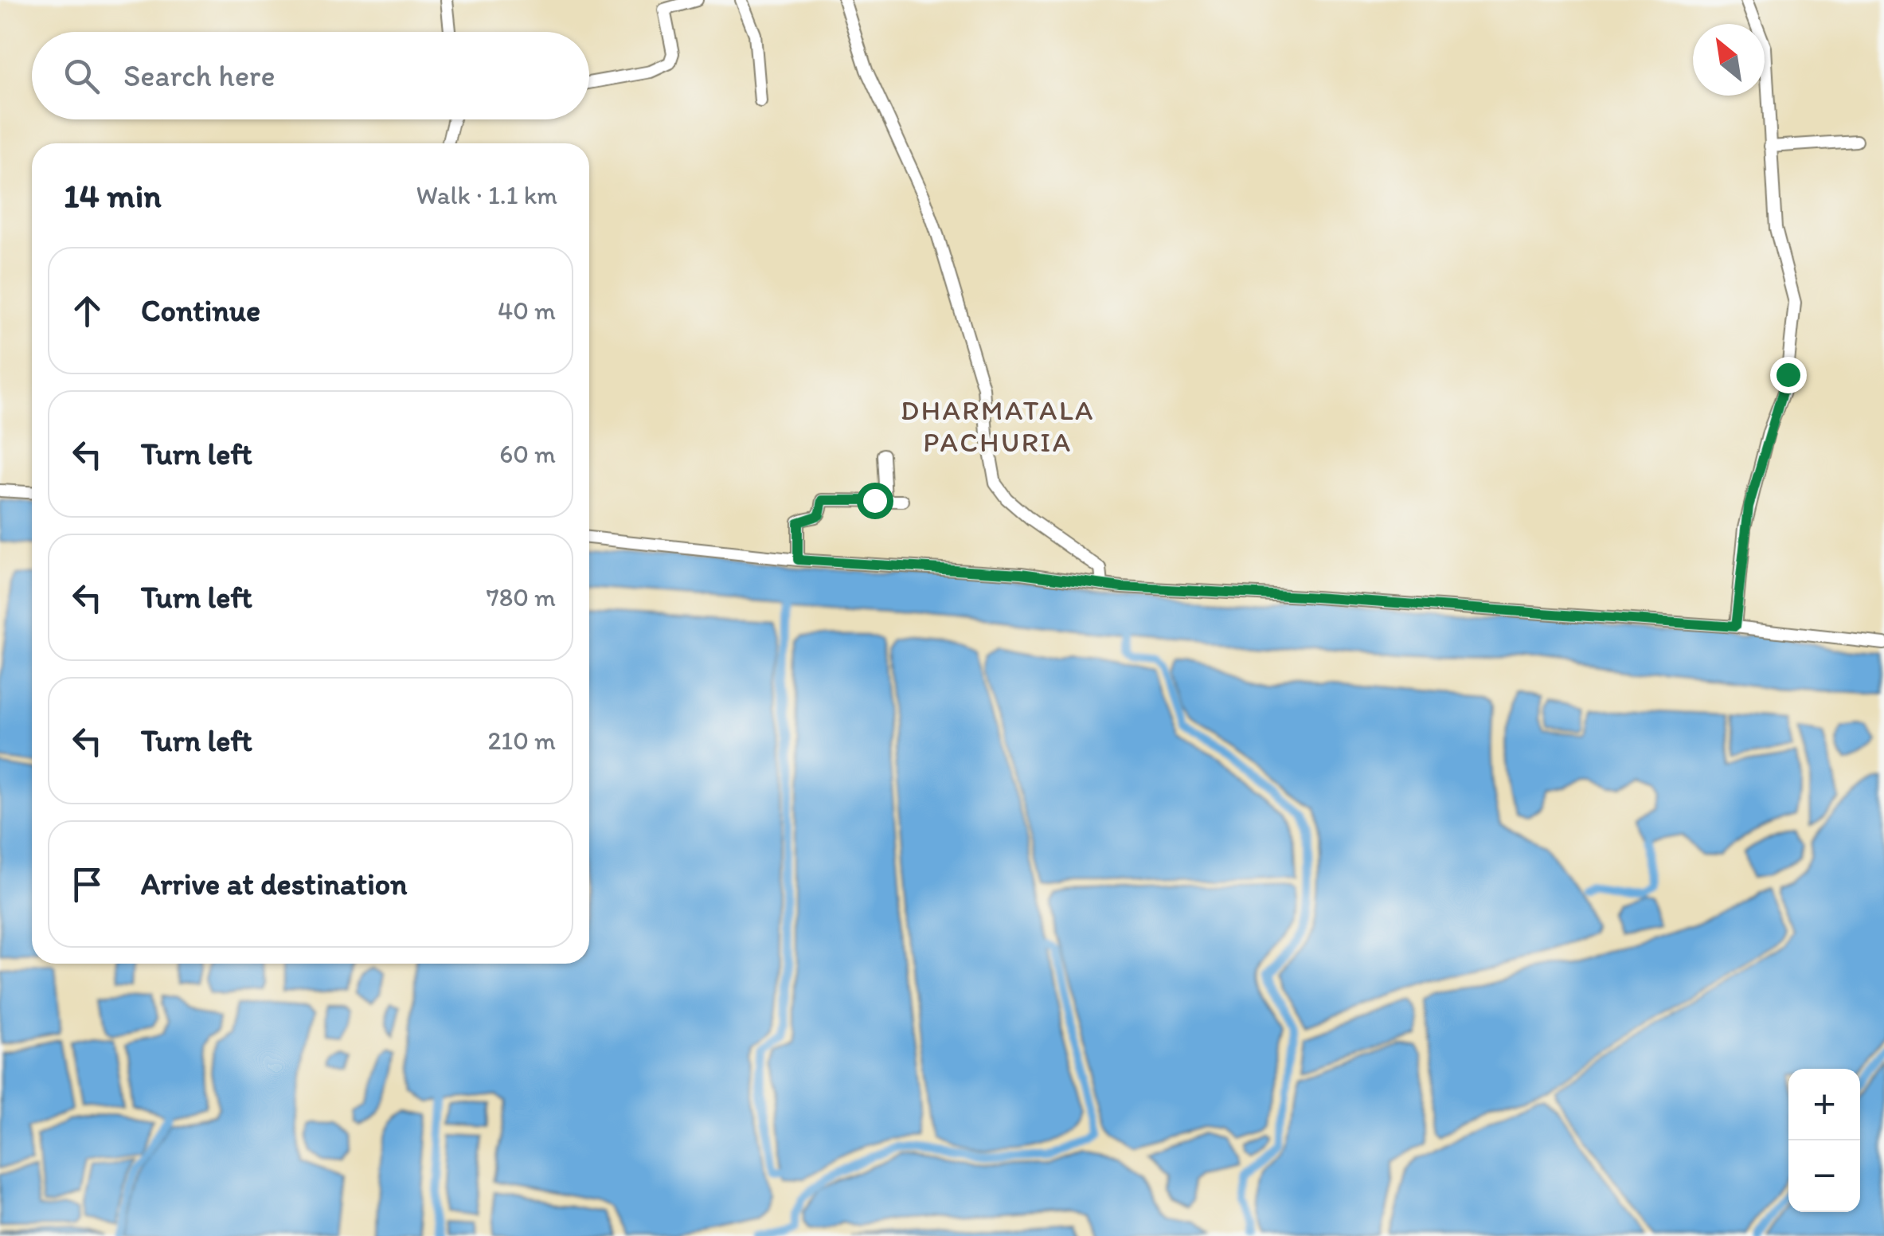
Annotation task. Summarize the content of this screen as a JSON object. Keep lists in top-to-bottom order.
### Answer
{
  "districts": ["DHARMATALA PACHURIA"],
  "north": "top left",
  "page": {
    "search": "Search here",
    "heading": ["14 min", "Walk · 1.1 km"],
    "list": [
      ["Continue", "40 m"],
      ["Turn left", "60 m"],
      ["Turn left", "780 m"],
      ["Turn left", "210 m"],
      "Arrive at destination"
    ],
    "map_buttons": ["+", "−"]
  }
}
